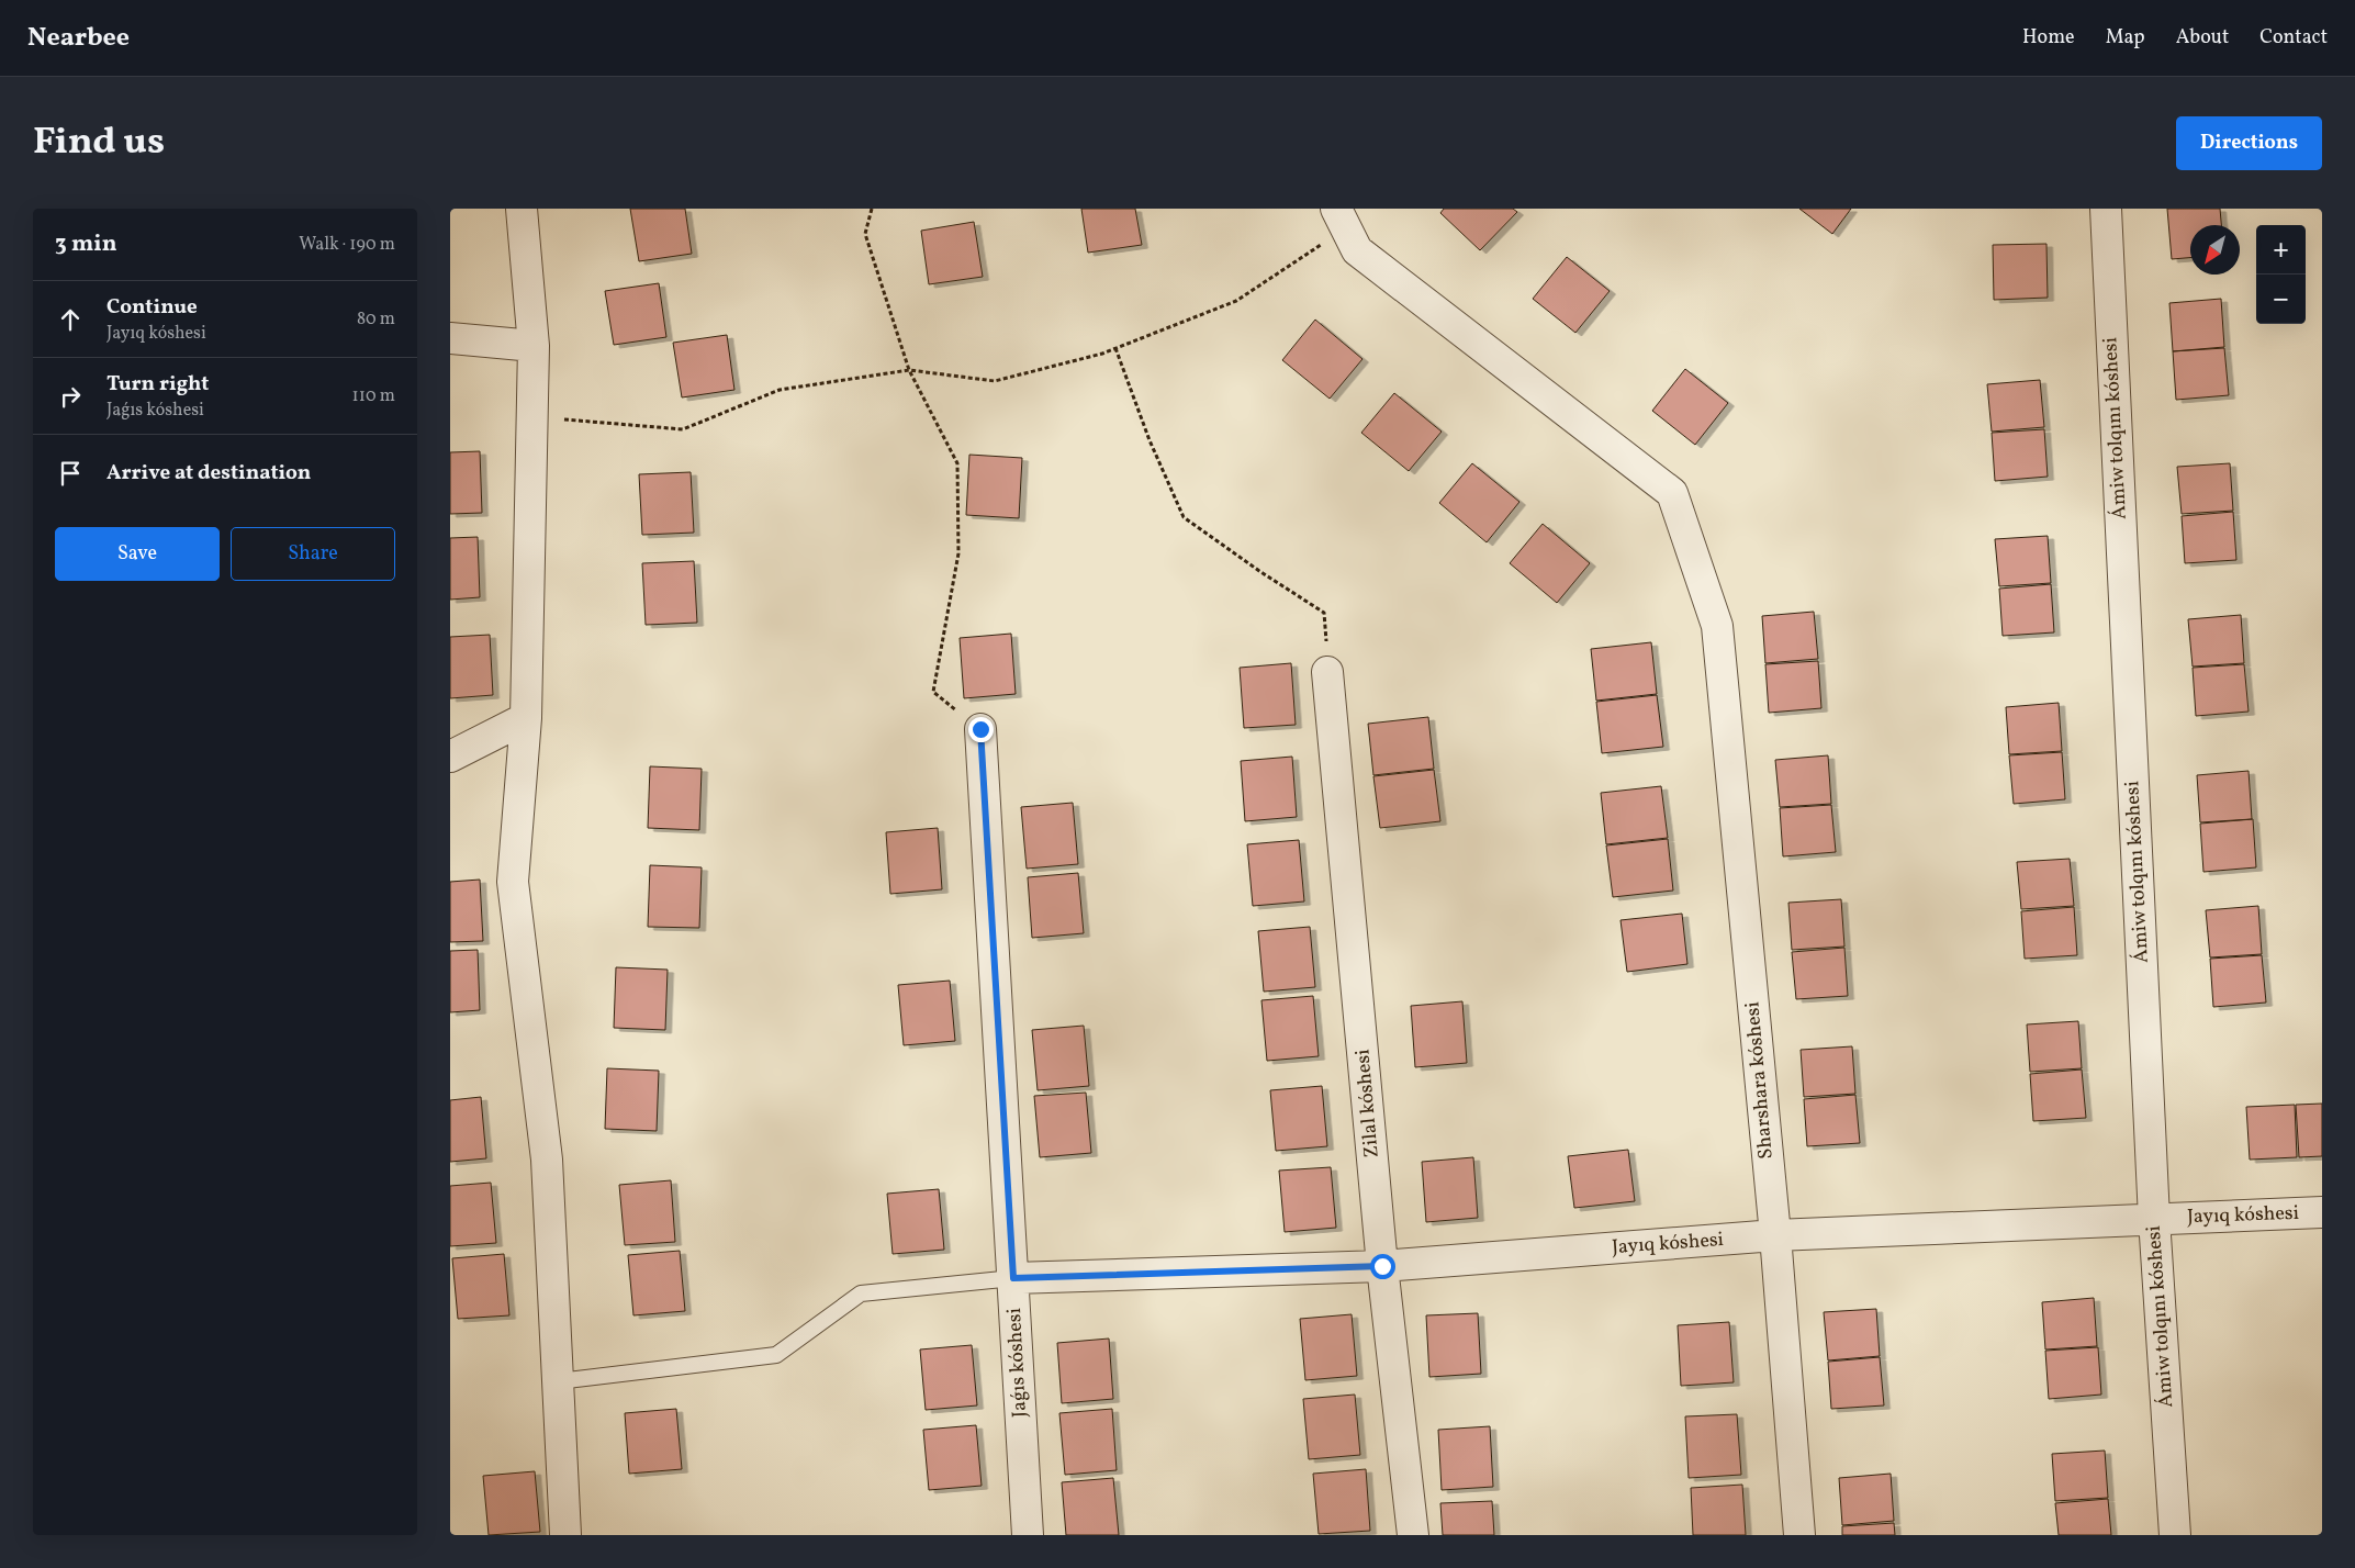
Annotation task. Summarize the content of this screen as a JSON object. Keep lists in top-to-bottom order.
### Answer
{
  "streets": {
    "street": [
      "Ámiw tolqını kóshesi",
      "Sharshara kóshesi",
      "Zilal kóshesi",
      "Jayıq kóshesi",
      "Jaǵıs kóshesi"
    ]
  },
  "crossings": [
    ["Ámiw tolqını kóshesi", "Jayıq kóshesi"],
    ["Sharshara kóshesi", "Jayıq kóshesi"],
    ["Zilal kóshesi", "Jayıq kóshesi"],
    ["Jayıq kóshesi", "Jaǵıs kóshesi"]
  ],
  "north": "bottom left",
  "page": {
    "header": "Nearbee",
    "nav": [
      "Home",
      "Map",
      "About",
      "Contact"
    ],
    "title": "Find us",
    "buttons": [
      "Directions",
      ["Save", "Share"]
    ],
    "heading": ["3 min", "Walk · 190 m"],
    "map_buttons": ["+", "−"],
    "list": [
      ["Continue", "Jayıq kóshesi", "80 m"],
      ["Turn right", "Jaǵıs kóshesi", "110 m"],
      "Arrive at destination"
    ]
  }
}
